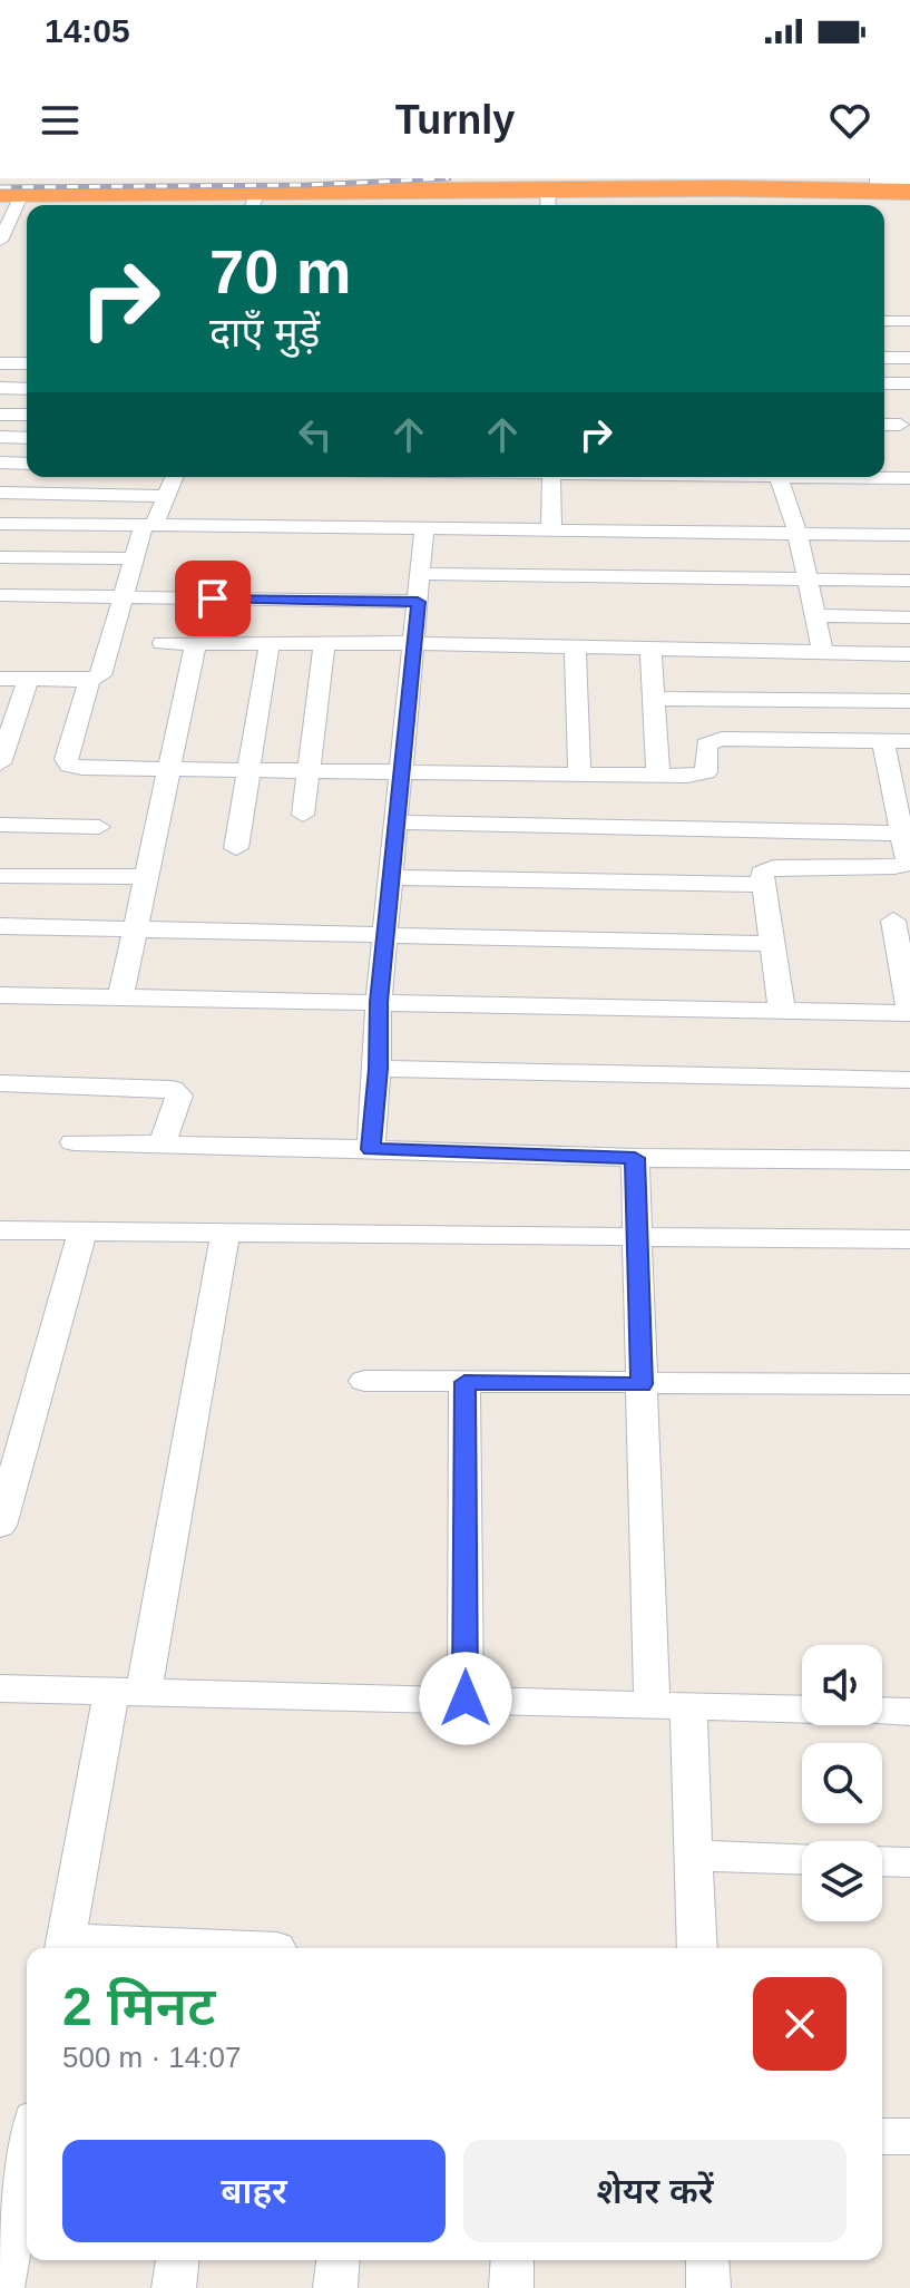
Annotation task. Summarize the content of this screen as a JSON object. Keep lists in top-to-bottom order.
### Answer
{
  "page": {
    "status": "14:05",
    "header": "Turnly",
    "turn": ["70 m", "दाएँ मुड़ें"],
    "heading": ["2 मिनट", "500 m · 14:07"],
    "buttons": ["बाहर", "शेयर करें"]
  }
}
